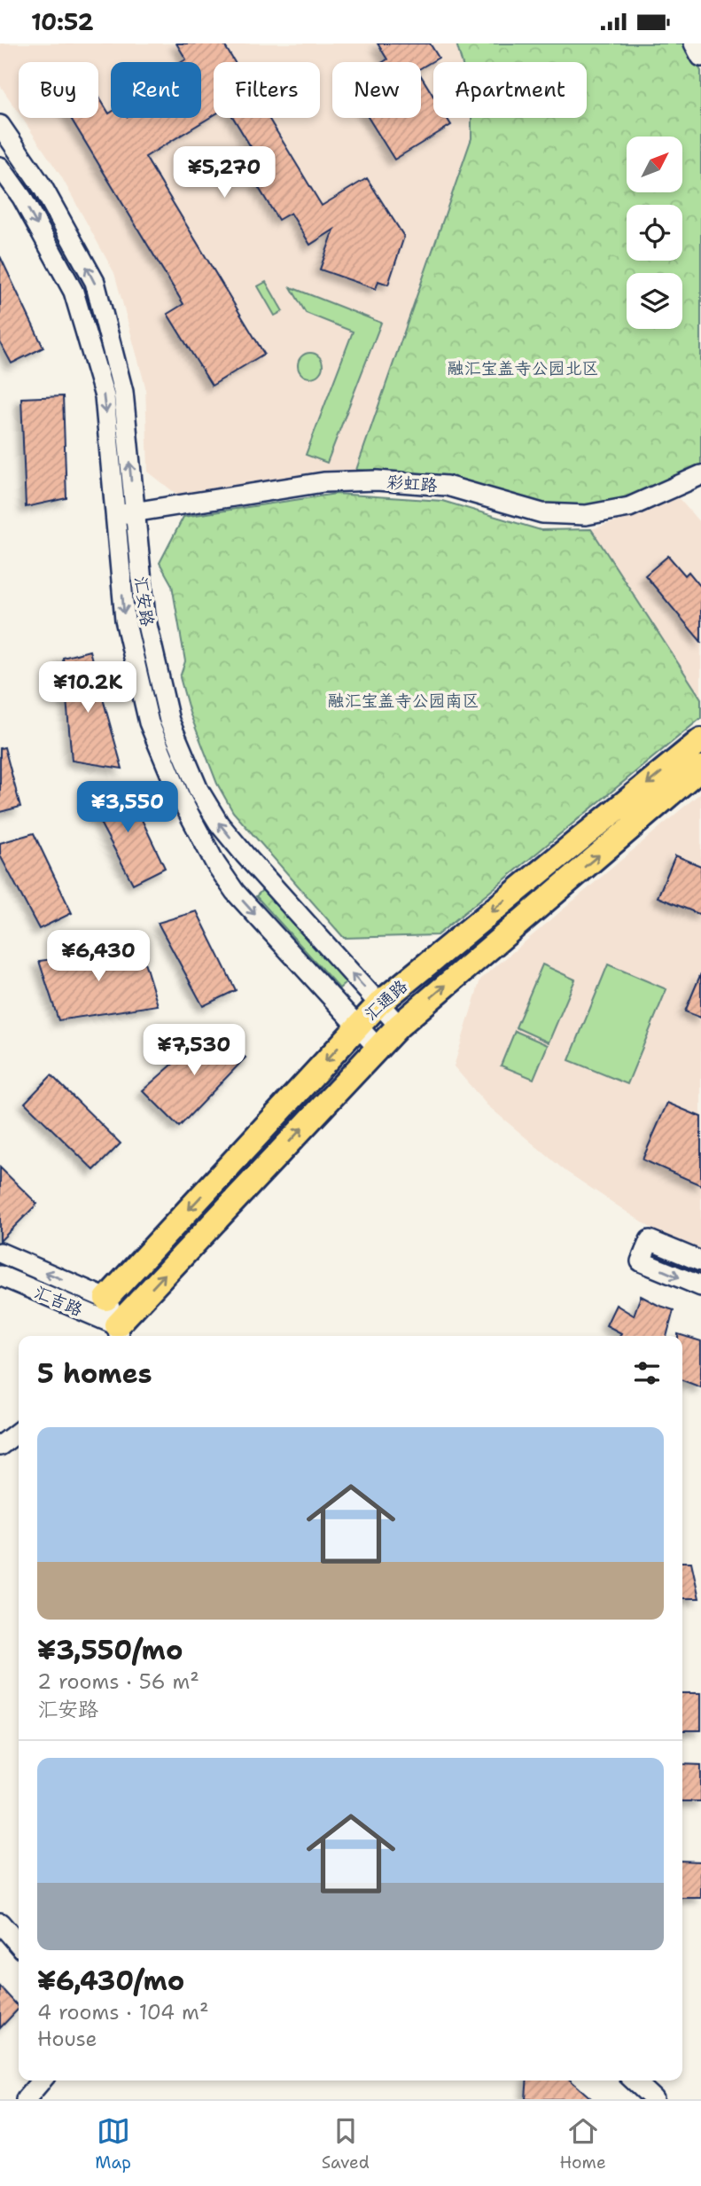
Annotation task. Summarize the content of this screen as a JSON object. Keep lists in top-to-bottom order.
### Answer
{
  "streets": {
    "main road": ["汇通路"],
    "street": ["彩虹路", "汇安路", "汇吉路"]
  },
  "crossings": [
    ["彩虹路", "汇安路"],
    ["汇安路", "汇通路"],
    ["汇通路", "汇吉路"]
  ],
  "parks": ["融汇宝盖寺公园北区", "融汇宝盖寺公园南区"],
  "north": "top right",
  "page": {
    "status": "10:52",
    "chip": [
      "Buy",
      "Rent",
      "Filters",
      "New",
      "Apartment"
    ],
    "price": [
      "¥5,270",
      "¥10.2K",
      "¥3,550",
      "¥6,430",
      "¥7,530"
    ],
    "heading": "5 homes",
    "list": [
      {
        "name": "¥3,550/mo",
        "note": "2 rooms · 56 m² · 汇安路"
      },
      {
        "name": "¥6,430/mo",
        "note": "4 rooms · 104 m² · House"
      }
    ],
    "tabs": ["Map", "Saved", "Home"]
  }
}
